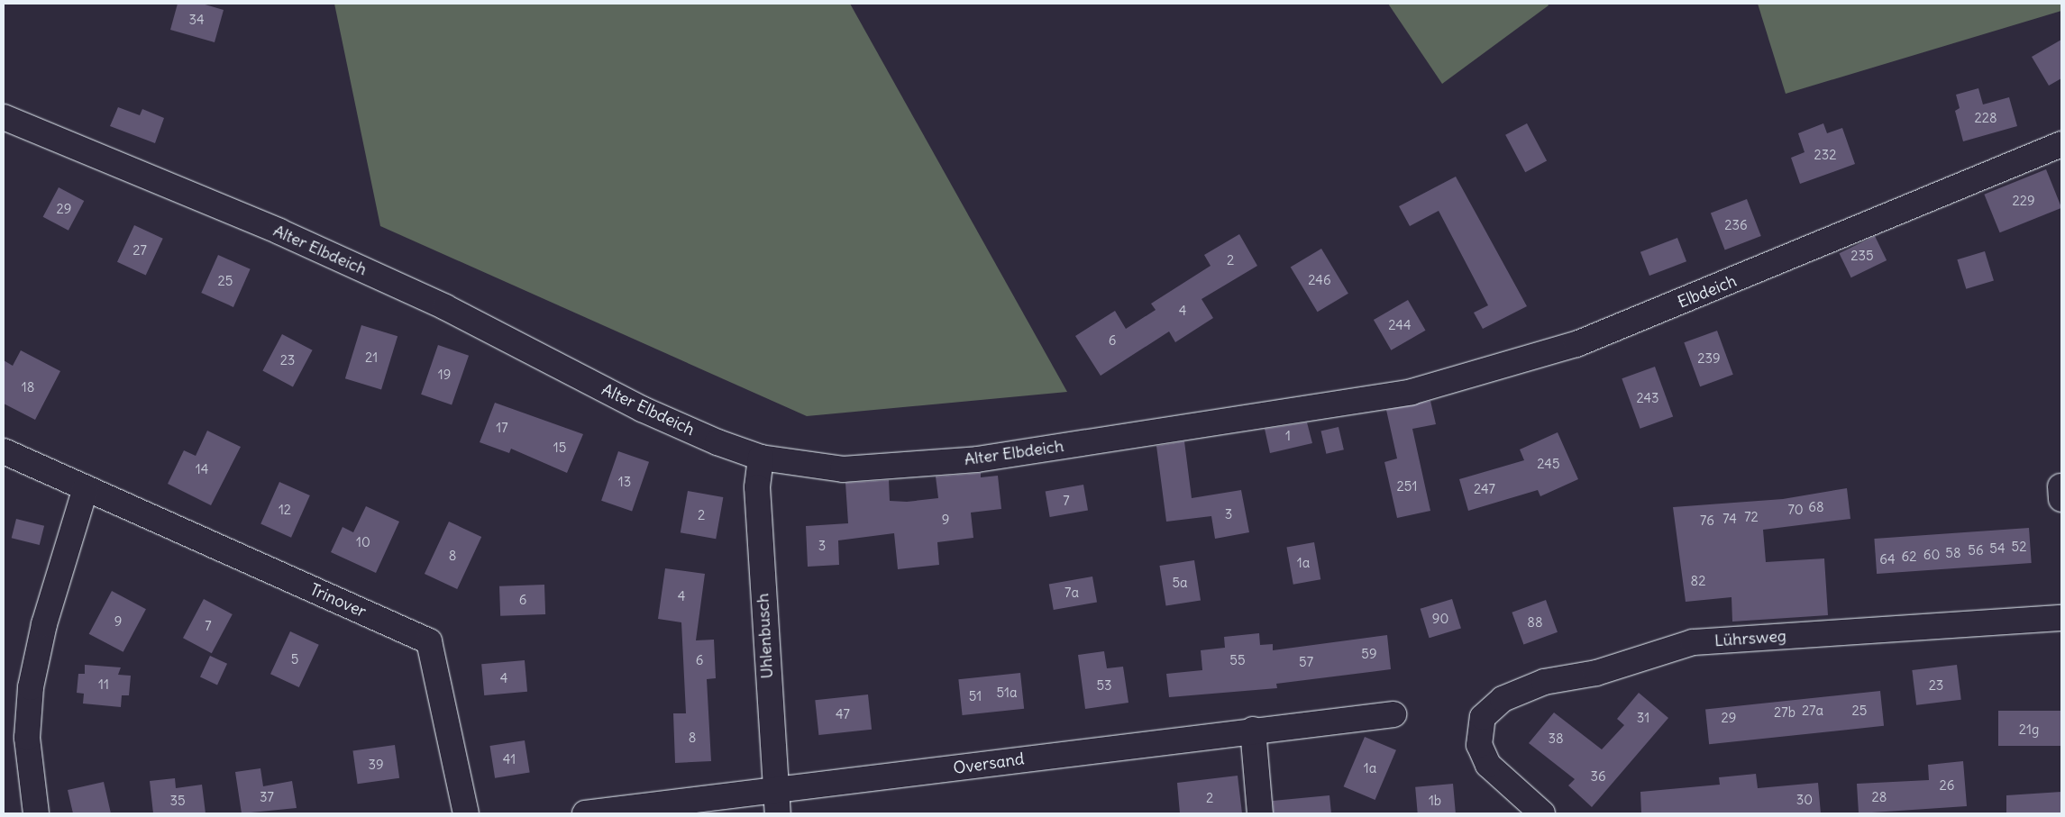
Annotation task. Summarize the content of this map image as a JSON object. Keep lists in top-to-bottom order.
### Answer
{
  "streets": {
    "street": [
      "Alter Elbdeich",
      "Elbdeich",
      "Trinover",
      "Uhlenbusch",
      "Lührsweg",
      "Oversand"
    ]
  },
  "crossings": [
    ["Alter Elbdeich", "Elbdeich"],
    ["Alter Elbdeich", "Uhlenbusch"],
    ["Uhlenbusch", "Oversand"]
  ],
  "house_numbers": [
    "34",
    "228",
    "232",
    "229",
    "29",
    "236",
    "27",
    "235",
    "2",
    "246",
    "25",
    "4",
    "244",
    "6",
    "21",
    "239",
    "23",
    "19",
    "18",
    "243",
    "17",
    "1",
    "15",
    "245",
    "14",
    "13",
    "251",
    "247",
    "7",
    "68",
    "12",
    "70",
    "3",
    "2",
    "72",
    "74",
    "9",
    "76",
    "10",
    "3",
    "52",
    "54",
    "56",
    "58",
    "60",
    "8",
    "62",
    "64",
    "1a",
    "82",
    "5a",
    "7a",
    "4",
    "6",
    "90",
    "9",
    "88",
    "7",
    "59",
    "5",
    "6",
    "55",
    "57",
    "4",
    "11",
    "53",
    "23",
    "51a",
    "51",
    "27a",
    "25",
    "27b",
    "47",
    "31",
    "29",
    "21g",
    "8",
    "38",
    "41",
    "39",
    "1a",
    "36",
    "26",
    "37",
    "28",
    "2",
    "30",
    "35",
    "1b"
  ]
}
